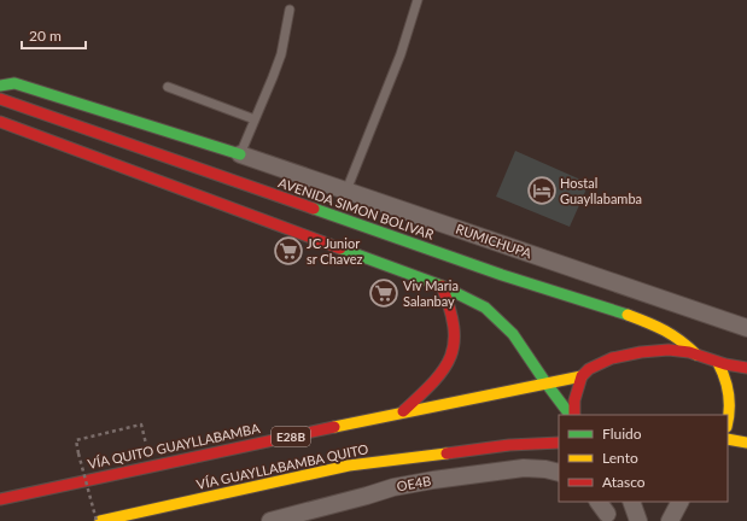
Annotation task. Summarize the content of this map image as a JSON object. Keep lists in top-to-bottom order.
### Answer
{
  "streets": {
    "main road": [
      "AVENIDA SIMON BOLIVAR",
      "E28B",
      "VÍA QUITO GUAYLLABAMBA",
      "VÍA GUAYLLABAMBA QUITO"
    ],
    "street": ["RUMICHUPA", "OE4B"]
  },
  "crossings": [
    ["AVENIDA SIMON BOLIVAR", "E28B"],
    ["E28B", "VÍA QUITO GUAYLLABAMBA"]
  ],
  "places": {
    "hotel": ["Hostal Guayllabamba"],
    "supermarket": ["JC Junior sr Chavez", "Viv Maria Salanbay"]
  },
  "legend": ["Fluido", "Lento", "Atasco"],
  "scale_bar": "20 m"
}
